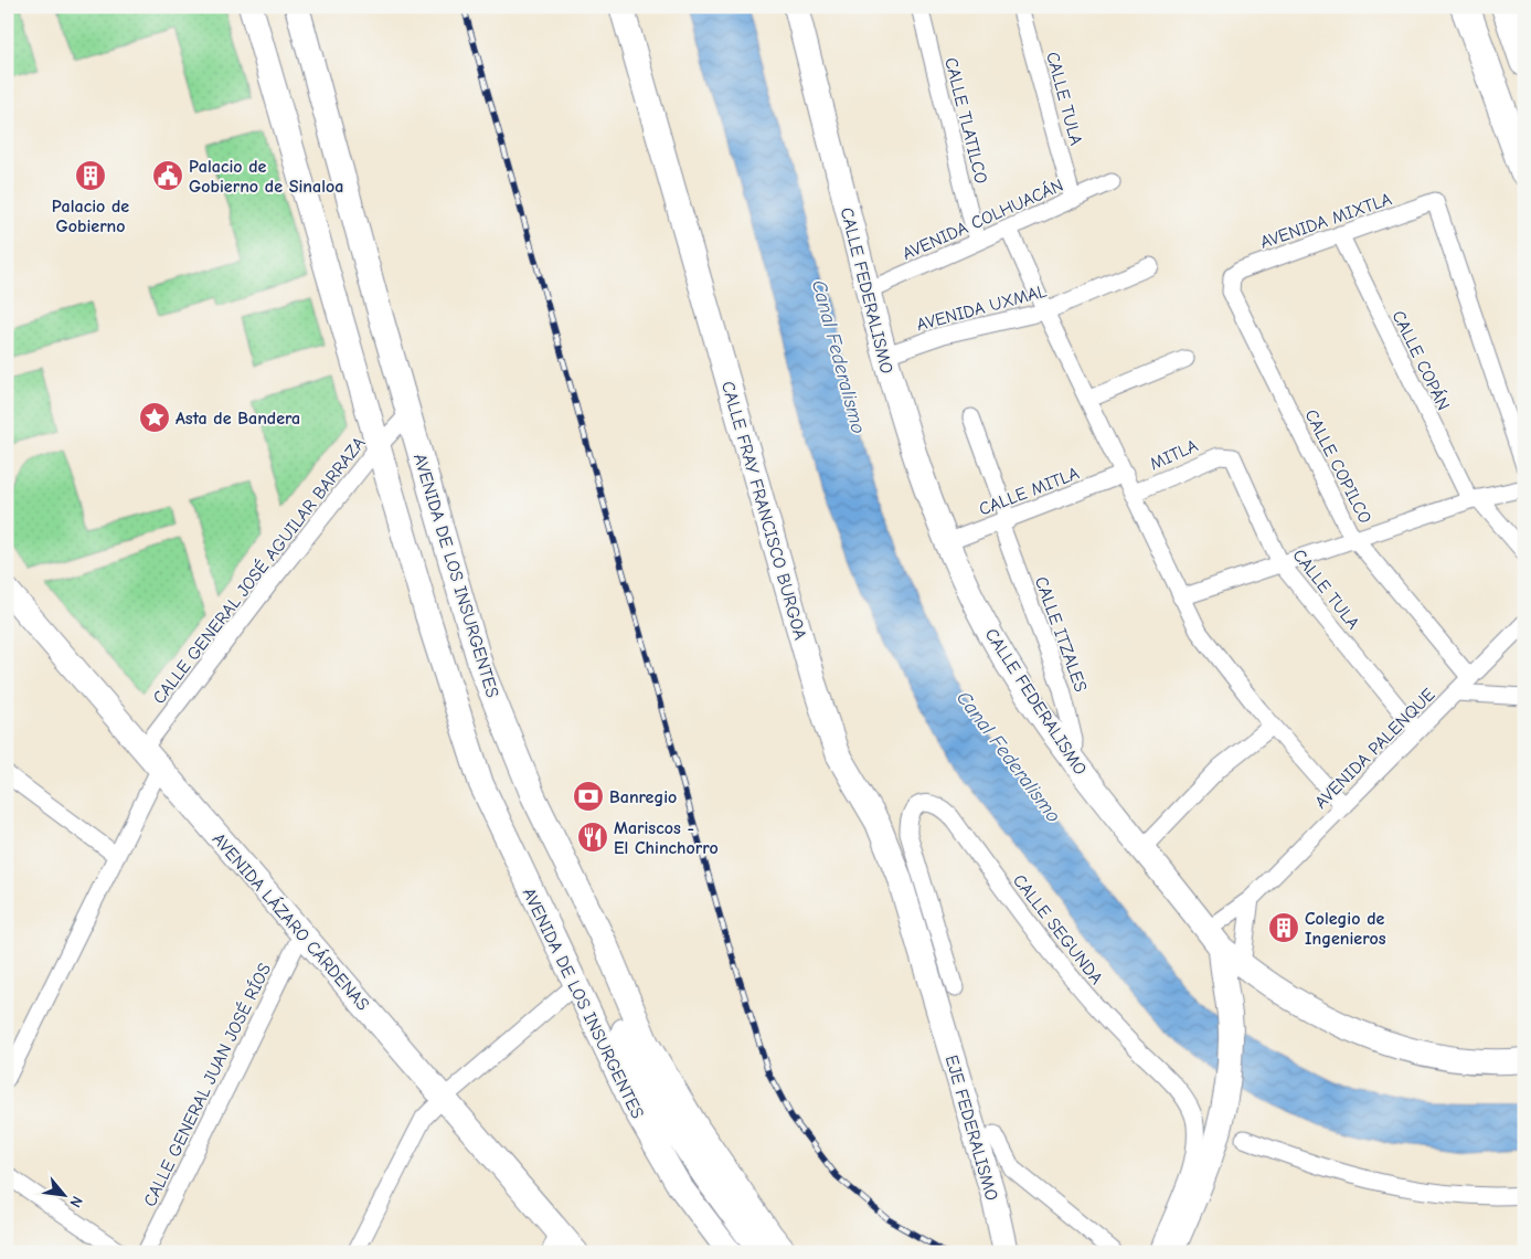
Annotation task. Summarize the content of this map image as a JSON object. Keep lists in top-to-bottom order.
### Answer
{
  "streets": {
    "main road": [
      "CALLE FEDERALISMO",
      "CALLE FRAY FRANCISCO BURGOA",
      "AVENIDA DE LOS INSURGENTES",
      "AVENIDA LÁZARO CÁRDENAS",
      "EJE FEDERALISMO"
    ],
    "street": [
      "CALLE TULA",
      "CALLE TLATILCO",
      "AVENIDA COLHUACÁN",
      "AVENIDA MIXTLA",
      "AVENIDA UXMAL",
      "CALLE COPÁN",
      "MITLA",
      "CALLE COPILCO",
      "CALLE MITLA",
      "CALLE GENERAL JOSÉ AGUILAR BARRAZA",
      "CALLE ITZALES",
      "AVENIDA PALENQUE",
      "CALLE SEGUNDA",
      "CALLE GENERAL JUAN JOSÉ RÍOS"
    ]
  },
  "crossings": [
    ["CALLE TULA", "AVENIDA COLHUACÁN"],
    ["CALLE TULA", "MITLA"],
    ["CALLE TULA", "AVENIDA PALENQUE"],
    ["CALLE TLATILCO", "AVENIDA COLHUACÁN"],
    ["AVENIDA COLHUACÁN", "CALLE FEDERALISMO"],
    ["AVENIDA MIXTLA", "CALLE COPÁN"],
    ["AVENIDA MIXTLA", "CALLE COPILCO"],
    ["CALLE FEDERALISMO", "AVENIDA UXMAL"],
    ["CALLE FEDERALISMO", "CALLE MITLA"],
    ["CALLE FEDERALISMO", "CALLE ITZALES"],
    ["CALLE FEDERALISMO", "AVENIDA PALENQUE"],
    ["CALLE COPILCO", "AVENIDA PALENQUE"],
    ["CALLE MITLA", "CALLE ITZALES"],
    ["CALLE FRAY FRANCISCO BURGOA", "CALLE SEGUNDA"],
    ["CALLE FRAY FRANCISCO BURGOA", "EJE FEDERALISMO"],
    ["CALLE GENERAL JOSÉ AGUILAR BARRAZA", "AVENIDA DE LOS INSURGENTES"],
    ["CALLE GENERAL JOSÉ AGUILAR BARRAZA", "AVENIDA LÁZARO CÁRDENAS"],
    ["AVENIDA LÁZARO CÁRDENAS", "CALLE GENERAL JUAN JOSÉ RÍOS"],
    ["CALLE SEGUNDA", "EJE FEDERALISMO"]
  ],
  "water": ["Canal Federalismo"],
  "places": {
    "building": ["Palacio de Gobierno", "Colegio de Ingenieros"],
    "public building": ["Palacio de Gobierno de Sinaloa"],
    "place": ["Asta de Bandera"],
    "bank": ["Banregio"],
    "restaurant": ["Mariscos - El Chinchorro"]
  },
  "north": "bottom right"
}
